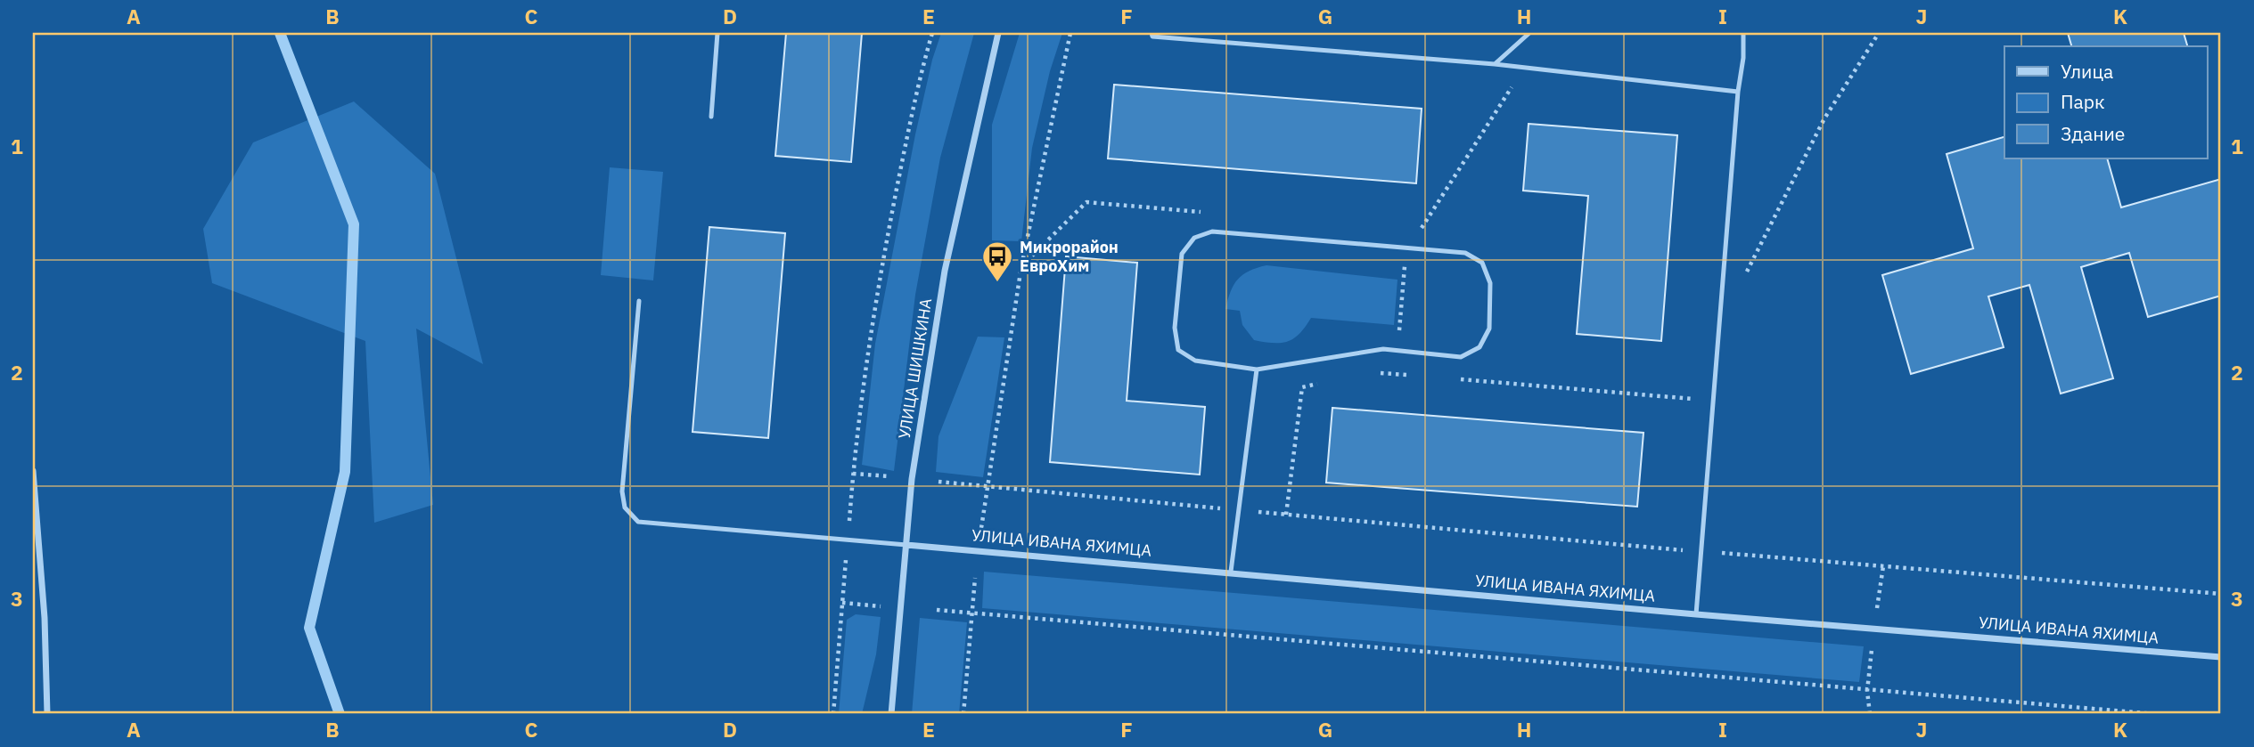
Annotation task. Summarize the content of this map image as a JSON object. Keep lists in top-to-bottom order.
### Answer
{
  "streets": {
    "street": ["УЛИЦА ШИШКИНА", "УЛИЦА ИВАНА ЯХИМЦА"]
  },
  "crossings": [
    ["УЛИЦА ШИШКИНА", "УЛИЦА ИВАНА ЯХИМЦА"]
  ],
  "places": {
    "bus stop": ["Микрорайон ЕвроХим"]
  },
  "legend": ["Улица", "Парк", "Здание"],
  "grid": {
    "columns": [
      "A",
      "B",
      "C",
      "D",
      "E",
      "F",
      "G",
      "H",
      "I",
      "J",
      "K"
    ],
    "rows": ["1", "2", "3"]
  }
}
